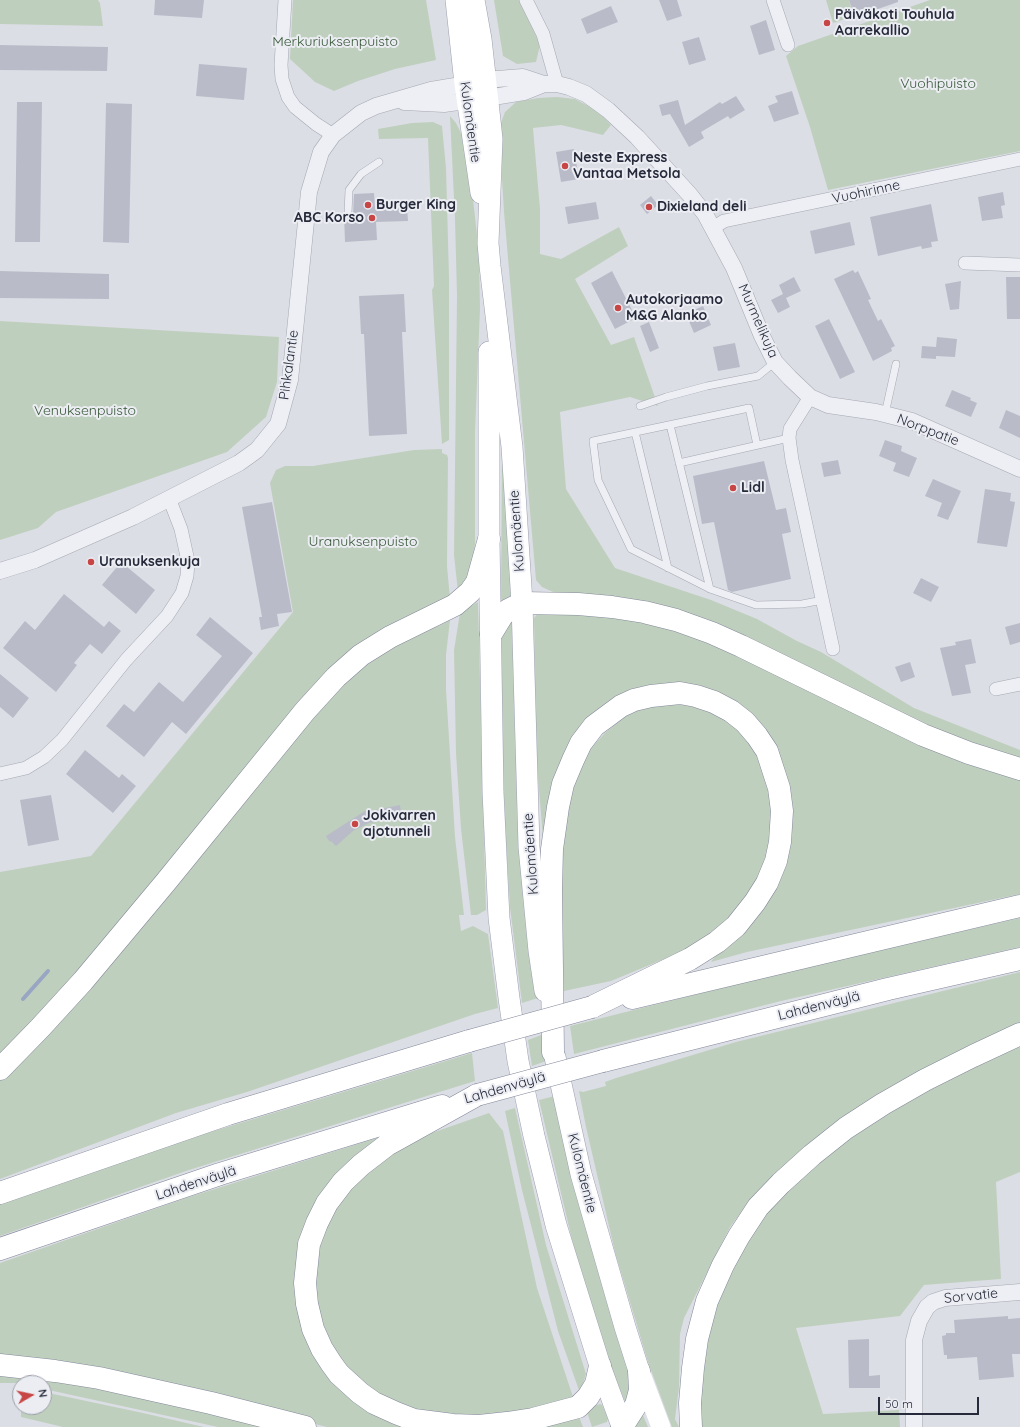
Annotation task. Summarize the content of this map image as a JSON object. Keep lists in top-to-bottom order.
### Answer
{
  "streets": {
    "highway": ["Lahdenväylä"],
    "main road": ["Kulomäentie"],
    "street": [
      "Vuohirinne",
      "Murmelikuja",
      "Pihkalantie",
      "Norppatie",
      "Sorvatie"
    ]
  },
  "crossings": [
    ["Kulomäentie", "Murmelikuja"],
    ["Kulomäentie", "Pihkalantie"],
    ["Vuohirinne", "Murmelikuja"],
    ["Murmelikuja", "Pihkalantie"],
    ["Murmelikuja", "Norppatie"]
  ],
  "parks": [
    "Merkuriuksenpuisto",
    "Vuohipuisto",
    "Venuksenpuisto",
    "Uranuksenpuisto"
  ],
  "places": [
    "Päiväkoti Touhula Aarrekallio",
    "Neste Express Vantaa Metsola",
    "Burger King",
    "Dixieland deli",
    "ABC Korso",
    "Autokorjaamo M&G Alanko",
    "Lidl",
    "Uranuksenkuja",
    "Jokivarren ajotunneli"
  ],
  "scale_bar": "50 m",
  "north": "right"
}
